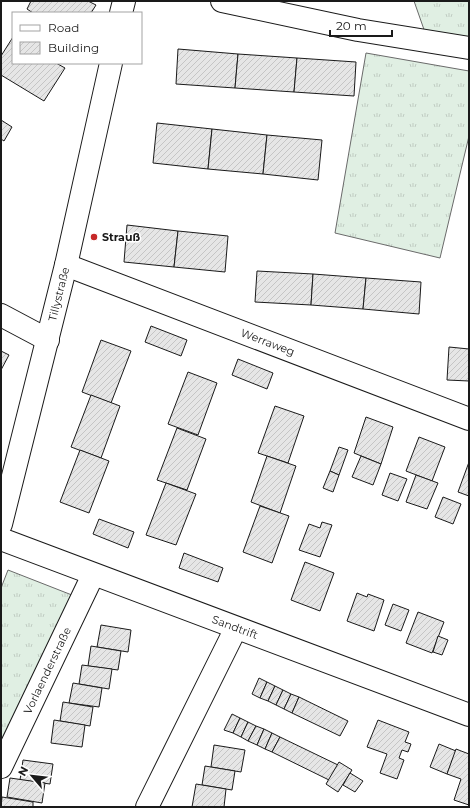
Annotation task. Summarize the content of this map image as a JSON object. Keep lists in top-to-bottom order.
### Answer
{
  "streets": {
    "street": [
      "Tillystraße",
      "Werraweg",
      "Sandtrift",
      "Vorlaenderstraße"
    ]
  },
  "crossings": [
    ["Tillystraße", "Werraweg"],
    ["Sandtrift", "Vorlaenderstraße"]
  ],
  "places": ["Strauß"],
  "legend": ["Road", "Building"],
  "scale_bar": "20 m",
  "north": "top left"
}
